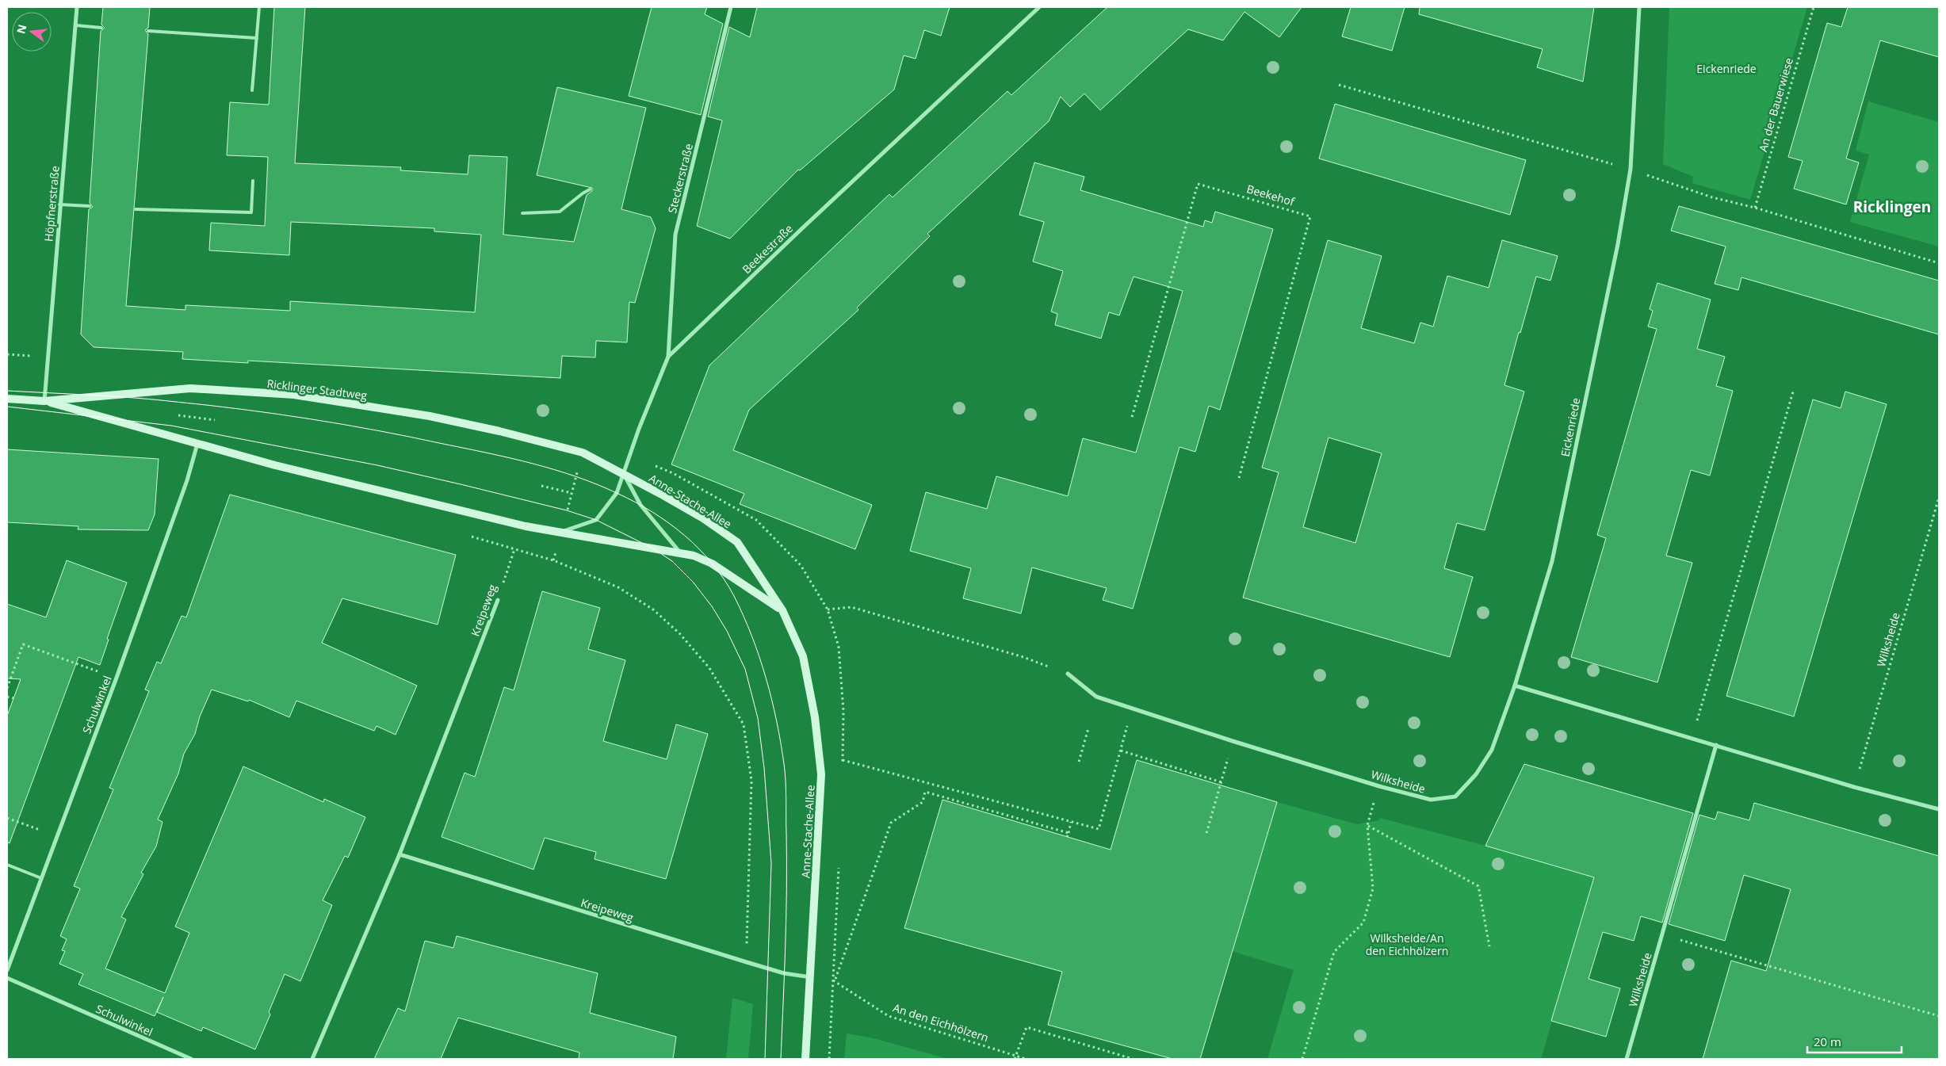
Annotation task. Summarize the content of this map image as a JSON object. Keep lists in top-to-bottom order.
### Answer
{
  "streets": {
    "street": [
      "Steckerstraße",
      "Höpfnerstraße",
      "Beekestraße",
      "Ricklinger Stadtweg",
      "Eickenriede",
      "Anne-Stache-Allee",
      "Kreipeweg",
      "Wilksheide",
      "Schulwinkel"
    ],
    "path": ["An der Bauerwiese", "Beekehof", "An den Eichhölzern"]
  },
  "crossings": [
    ["Steckerstraße", "Beekestraße"],
    ["Höpfnerstraße", "Ricklinger Stadtweg"],
    ["Beekestraße", "Ricklinger Stadtweg"],
    ["Beekestraße", "Anne-Stache-Allee"],
    ["Ricklinger Stadtweg", "Anne-Stache-Allee"],
    ["Ricklinger Stadtweg", "Schulwinkel"],
    ["Eickenriede", "Wilksheide"],
    ["Anne-Stache-Allee", "Kreipeweg"],
    ["Anne-Stache-Allee", "An den Eichhölzern"],
    ["Kreipeweg", "An den Eichhölzern"]
  ],
  "districts": ["Ricklingen"],
  "parks": ["Eickenriede", "Wilksheide/An den Eichhölzern"],
  "scale_bar": "20 m",
  "north": "left"
}
